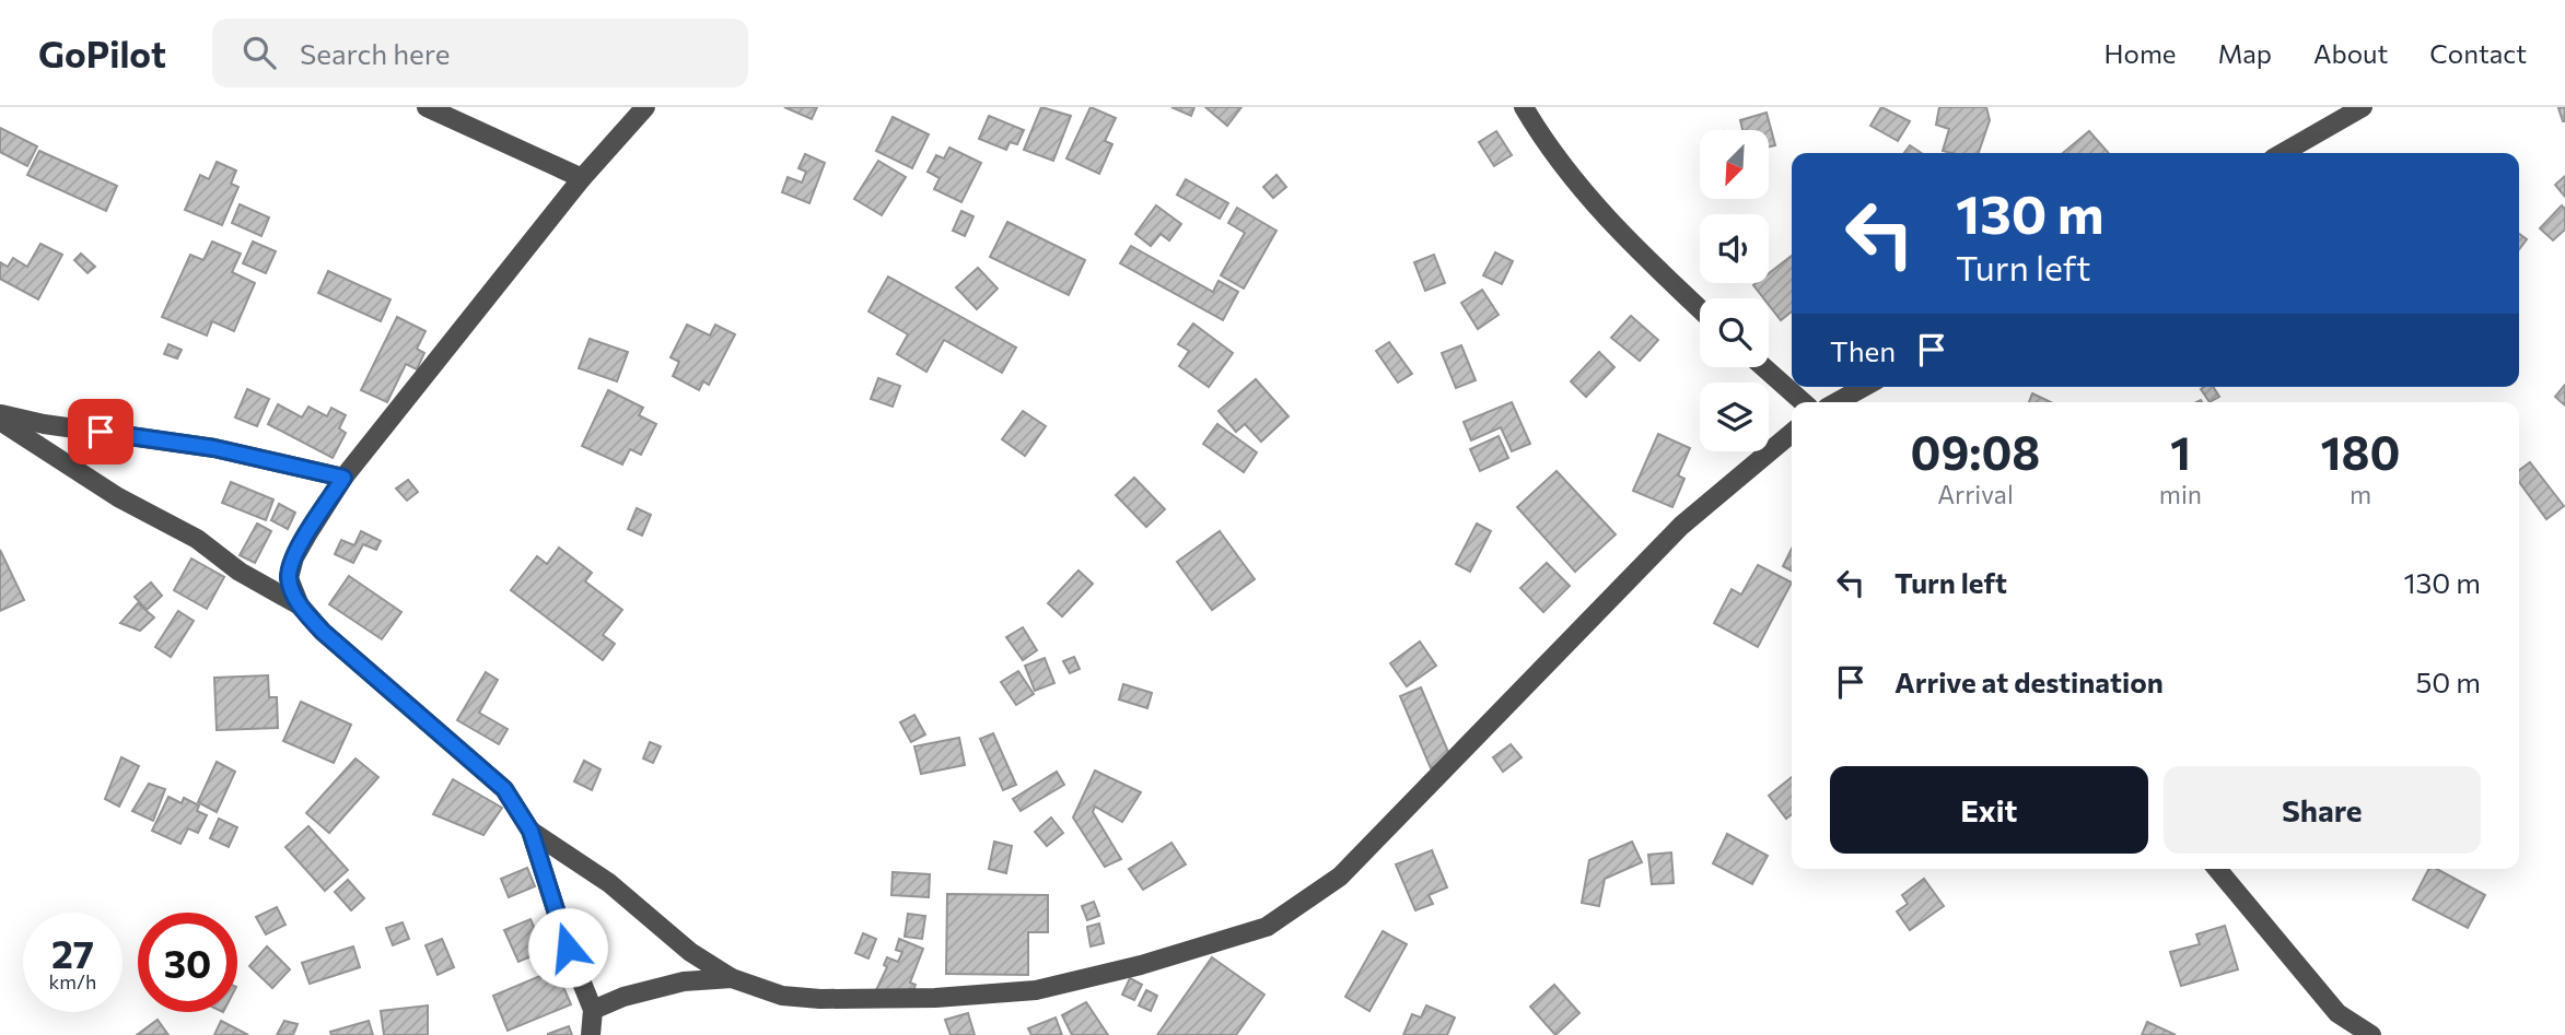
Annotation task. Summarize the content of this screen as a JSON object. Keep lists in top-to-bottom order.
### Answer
{
  "north": "bottom left",
  "page": {
    "header": "GoPilot",
    "search": "Search here",
    "nav": [
      "Home",
      "Map",
      "About",
      "Contact"
    ],
    "turn": ["130 m", "Turn left"],
    "then": "Then",
    "eta": [
      "09:08",
      "Arrival",
      "1",
      "min",
      "180",
      "m"
    ],
    "list": [
      {
        "name": "Turn left",
        "value": "130 m"
      },
      {
        "name": "Arrive at destination",
        "value": "50 m"
      }
    ],
    "buttons": ["Exit", "Share"],
    "speed": "27 km/h",
    "limit": "30"
  }
}
